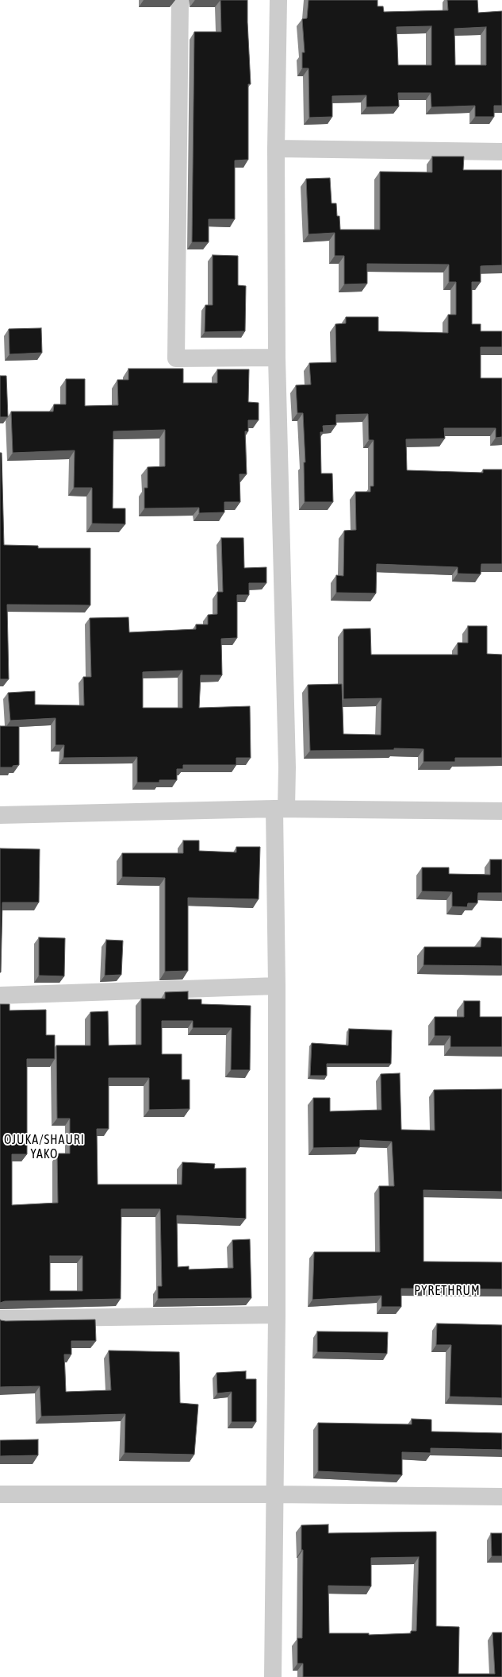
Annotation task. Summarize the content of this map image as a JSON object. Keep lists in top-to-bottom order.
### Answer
{
  "districts": ["OJUKA/SHAURI YAKO", "PYRETHRUM"]
}
